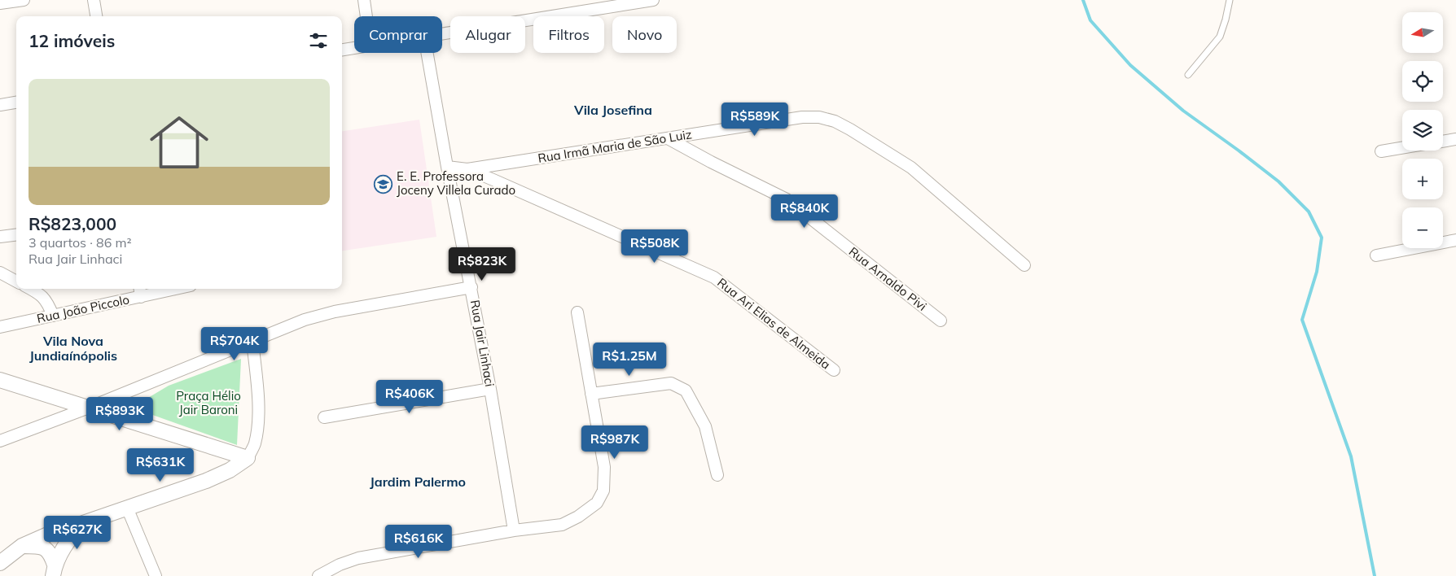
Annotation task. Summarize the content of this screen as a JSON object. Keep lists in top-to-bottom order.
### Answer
{
  "streets": {
    "street": [
      "Rua Irmã Maria de São Luiz",
      "Rua Arnaldo Pivi",
      "Rua João Piccolo",
      "Rua Ari Elias de Almeida",
      "Rua Jair Linhaci"
    ]
  },
  "crossings": [
    ["Rua Irmã Maria de São Luiz", "Rua Arnaldo Pivi"],
    ["Rua Irmã Maria de São Luiz", "Rua Ari Elias de Almeida"],
    ["Rua Irmã Maria de São Luiz", "Rua Jair Linhaci"]
  ],
  "districts": ["Vila Josefina", "Vila Nova Jundiaínópolis", "Jardim Palermo"],
  "parks": ["Praça Hélio Jair Baroni"],
  "places": {
    "school or university": ["E. E. Professora Joceny Villela Curado"]
  },
  "north": "left",
  "page": {
    "map_buttons": ["+", "−"],
    "chip": [
      "Comprar",
      "Alugar",
      "Filtros",
      "Novo"
    ],
    "heading": "12 imóveis",
    "list": [
      {
        "name": "R$823,000",
        "note": "3 quartos · 86 m² · Rua Jair Linhaci"
      }
    ],
    "price": [
      "R$589K",
      "R$840K",
      "R$508K",
      "R$823K",
      "R$704K",
      "R$1.25M",
      "R$406K",
      "R$893K",
      "R$987K",
      "R$631K",
      "R$627K",
      "R$616K"
    ]
  }
}
